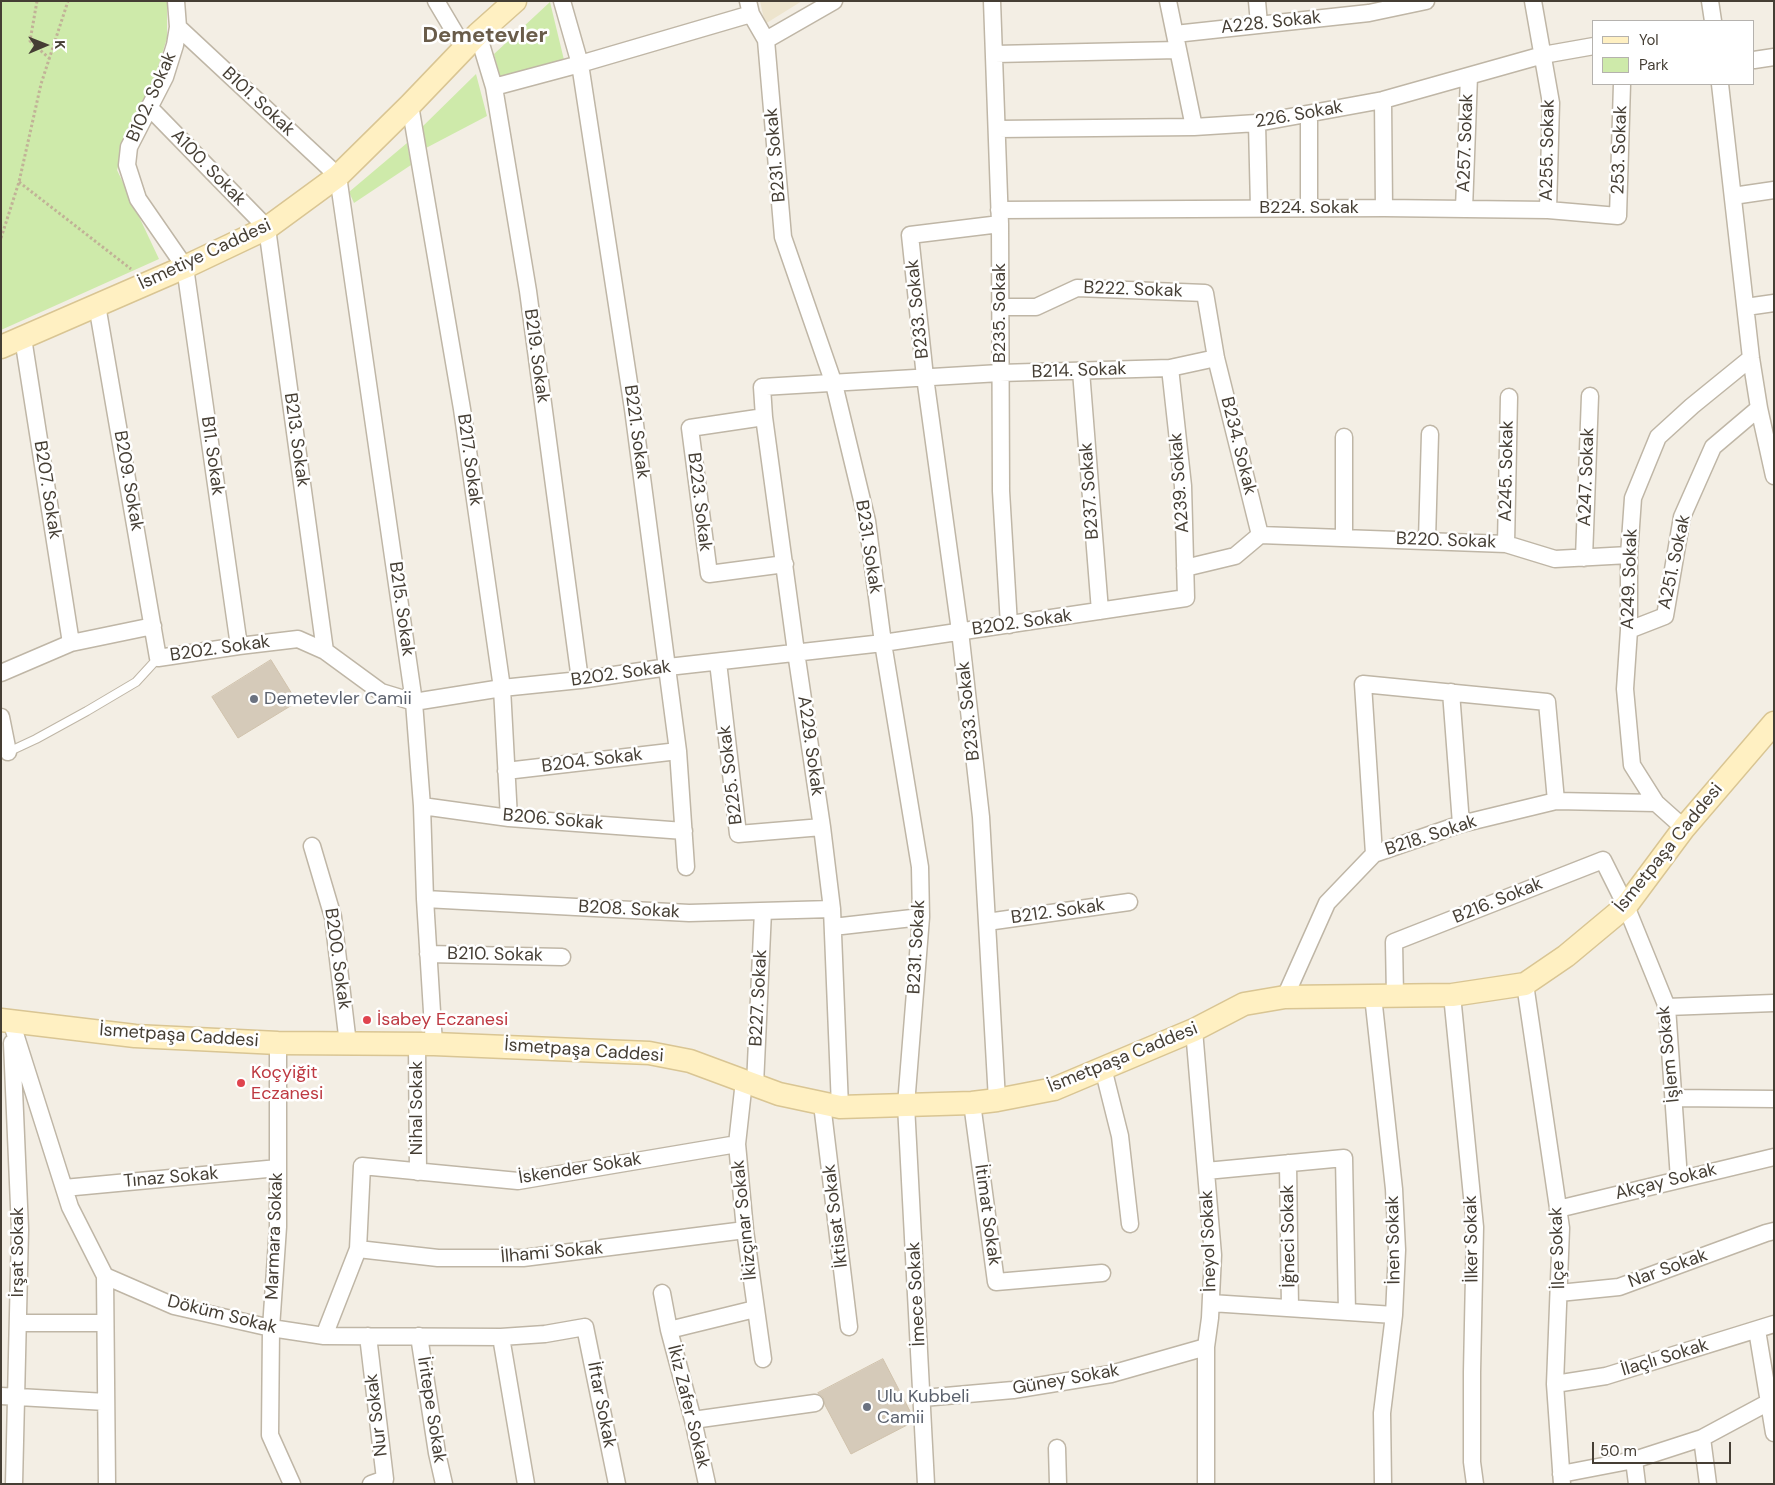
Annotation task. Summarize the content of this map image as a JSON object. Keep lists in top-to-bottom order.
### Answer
{
  "streets": {
    "main road": ["İsmetiye Caddesi", "İsmetpaşa Caddesi"],
    "street": [
      "A228. Sokak",
      "B102. Sokak",
      "B101. Sokak",
      "226. Sokak",
      "A257. Sokak",
      "A255. Sokak",
      "253. Sokak",
      "B231. Sokak",
      "A100. Sokak",
      "B224. Sokak",
      "B222. Sokak",
      "B233. Sokak",
      "B235. Sokak",
      "B219. Sokak",
      "B214. Sokak",
      "B221. Sokak",
      "B213. Sokak",
      "B234. Sokak",
      "B11. Sokak",
      "B217. Sokak",
      "A245. Sokak",
      "A247. Sokak",
      "B209. Sokak",
      "A239. Sokak",
      "B207. Sokak",
      "B237. Sokak",
      "B223. Sokak",
      "B220. Sokak",
      "A251. Sokak",
      "A249. Sokak",
      "B215. Sokak",
      "B202. Sokak",
      "A229. Sokak",
      "B204. Sokak",
      "B225. Sokak",
      "B206. Sokak",
      "B218. Sokak",
      "B216. Sokak",
      "B208. Sokak",
      "B212. Sokak",
      "B210. Sokak",
      "B200. Sokak",
      "B227. Sokak",
      "İşlem Sokak",
      "Nihal Sokak",
      "İskender Sokak",
      "Tınaz Sokak",
      "Akçay Sokak",
      "İtimat Sokak",
      "İktisat Sokak",
      "İkizçınar Sokak",
      "Marmara Sokak",
      "İğneci Sokak",
      "İlker Sokak",
      "İnen Sokak",
      "İneyol Sokak",
      "İlçe Sokak",
      "İrşat Sokak",
      "İlhami Sokak",
      "Nar Sokak",
      "İmece Sokak",
      "Döküm Sokak",
      "İlaçlı Sokak",
      "Güney Sokak",
      "İftar Sokak",
      "İkiz Zafer Sokak",
      "İritepe Sokak",
      "Nur Sokak"
    ]
  },
  "crossings": [
    ["A228. Sokak", "B235. Sokak"],
    ["B102. Sokak", "B101. Sokak"],
    ["B102. Sokak", "A100. Sokak"],
    ["B102. Sokak", "İsmetiye Caddesi"],
    ["B102. Sokak", "B11. Sokak"],
    ["B101. Sokak", "İsmetiye Caddesi"],
    ["B101. Sokak", "B215. Sokak"],
    ["226. Sokak", "A257. Sokak"],
    ["226. Sokak", "A255. Sokak"],
    ["226. Sokak", "B235. Sokak"],
    ["A257. Sokak", "B224. Sokak"],
    ["A255. Sokak", "B224. Sokak"],
    ["253. Sokak", "B224. Sokak"],
    ["B231. Sokak", "B214. Sokak"],
    ["B231. Sokak", "B202. Sokak"],
    ["B231. Sokak", "İsmetpaşa Caddesi"],
    ["B231. Sokak", "İmece Sokak"],
    ["A100. Sokak", "İsmetiye Caddesi"],
    ["A100. Sokak", "B213. Sokak"],
    ["B224. Sokak", "B233. Sokak"],
    ["B224. Sokak", "B235. Sokak"],
    ["İsmetiye Caddesi", "B219. Sokak"],
    ["İsmetiye Caddesi", "B213. Sokak"],
    ["İsmetiye Caddesi", "B11. Sokak"],
    ["İsmetiye Caddesi", "B217. Sokak"],
    ["İsmetiye Caddesi", "B209. Sokak"],
    ["İsmetiye Caddesi", "B207. Sokak"],
    ["İsmetiye Caddesi", "B215. Sokak"],
    ["B222. Sokak", "B235. Sokak"],
    ["B222. Sokak", "B214. Sokak"],
    ["B222. Sokak", "B234. Sokak"],
    ["B233. Sokak", "B214. Sokak"],
    ["B233. Sokak", "B202. Sokak"],
    ["B233. Sokak", "İsmetpaşa Caddesi"],
    ["B233. Sokak", "B212. Sokak"],
    ["B235. Sokak", "B214. Sokak"],
    ["B235. Sokak", "B202. Sokak"],
    ["B219. Sokak", "B202. Sokak"],
    ["B214. Sokak", "B234. Sokak"],
    ["B214. Sokak", "A239. Sokak"],
    ["B214. Sokak", "B237. Sokak"],
    ["B214. Sokak", "A229. Sokak"],
    ["B221. Sokak", "B202. Sokak"],
    ["B221. Sokak", "B204. Sokak"],
    ["B221. Sokak", "B206. Sokak"],
    ["B213. Sokak", "B202. Sokak"],
    ["B234. Sokak", "B220. Sokak"],
    ["B11. Sokak", "B202. Sokak"],
    ["B217. Sokak", "B202. Sokak"],
    ["B217. Sokak", "B204. Sokak"],
    ["B217. Sokak", "B206. Sokak"],
    ["A245. Sokak", "B220. Sokak"],
    ["A247. Sokak", "B220. Sokak"],
    ["B209. Sokak", "B202. Sokak"],
    ["A239. Sokak", "B202. Sokak"],
    ["B207. Sokak", "B202. Sokak"],
    ["B237. Sokak", "B202. Sokak"],
    ["B223. Sokak", "A229. Sokak"],
    ["B220. Sokak", "A249. Sokak"],
    ["A251. Sokak", "A249. Sokak"],
    ["A249. Sokak", "B218. Sokak"],
    ["A249. Sokak", "İsmetpaşa Caddesi"],
    ["B215. Sokak", "B202. Sokak"],
    ["B215. Sokak", "B206. Sokak"],
    ["B215. Sokak", "İsmetpaşa Caddesi"],
    ["B215. Sokak", "B208. Sokak"],
    ["B215. Sokak", "B210. Sokak"],
    ["B215. Sokak", "Nihal Sokak"],
    ["B202. Sokak", "A229. Sokak"],
    ["B202. Sokak", "B225. Sokak"],
    ["A229. Sokak", "B225. Sokak"],
    ["A229. Sokak", "İsmetpaşa Caddesi"],
    ["A229. Sokak", "B208. Sokak"],
    ["A229. Sokak", "İktisat Sokak"],
    ["B218. Sokak", "İsmetpaşa Caddesi"],
    ["İsmetpaşa Caddesi", "B216. Sokak"],
    ["İsmetpaşa Caddesi", "B200. Sokak"],
    ["İsmetpaşa Caddesi", "B227. Sokak"],
    ["İsmetpaşa Caddesi", "İşlem Sokak"],
    ["İsmetpaşa Caddesi", "Nihal Sokak"],
    ["İsmetpaşa Caddesi", "İtimat Sokak"],
    ["İsmetpaşa Caddesi", "İktisat Sokak"],
    ["İsmetpaşa Caddesi", "İkizçınar Sokak"],
    ["İsmetpaşa Caddesi", "Marmara Sokak"],
    ["İsmetpaşa Caddesi", "İlker Sokak"],
    ["İsmetpaşa Caddesi", "İnen Sokak"],
    ["İsmetpaşa Caddesi", "İneyol Sokak"],
    ["İsmetpaşa Caddesi", "İlçe Sokak"],
    ["İsmetpaşa Caddesi", "İrşat Sokak"],
    ["İsmetpaşa Caddesi", "İmece Sokak"],
    ["B216. Sokak", "İşlem Sokak"],
    ["B208. Sokak", "B227. Sokak"],
    ["B227. Sokak", "İkizçınar Sokak"],
    ["İşlem Sokak", "Akçay Sokak"],
    ["Nihal Sokak", "İskender Sokak"],
    ["İskender Sokak", "İkizçınar Sokak"],
    ["İskender Sokak", "İlhami Sokak"],
    ["Tınaz Sokak", "Marmara Sokak"],
    ["Akçay Sokak", "İlçe Sokak"],
    ["İkizçınar Sokak", "İlhami Sokak"],
    ["İkizçınar Sokak", "İkiz Zafer Sokak"],
    ["Marmara Sokak", "Döküm Sokak"],
    ["İğneci Sokak", "İnen Sokak"],
    ["İğneci Sokak", "İneyol Sokak"],
    ["İneyol Sokak", "Güney Sokak"],
    ["İlçe Sokak", "Nar Sokak"],
    ["İlçe Sokak", "İlaçlı Sokak"],
    ["İmece Sokak", "Güney Sokak"],
    ["Döküm Sokak", "İftar Sokak"],
    ["Döküm Sokak", "İritepe Sokak"],
    ["Döküm Sokak", "Nur Sokak"]
  ],
  "districts": ["Demetevler"],
  "places": [
    "Demetevler Camii",
    "İsabey Eczanesi",
    "Koçyiğit Eczanesi",
    "Ulu Kubbeli Camii"
  ],
  "legend": ["Yol", "Park"],
  "scale_bar": "50 m",
  "north": "right"
}
